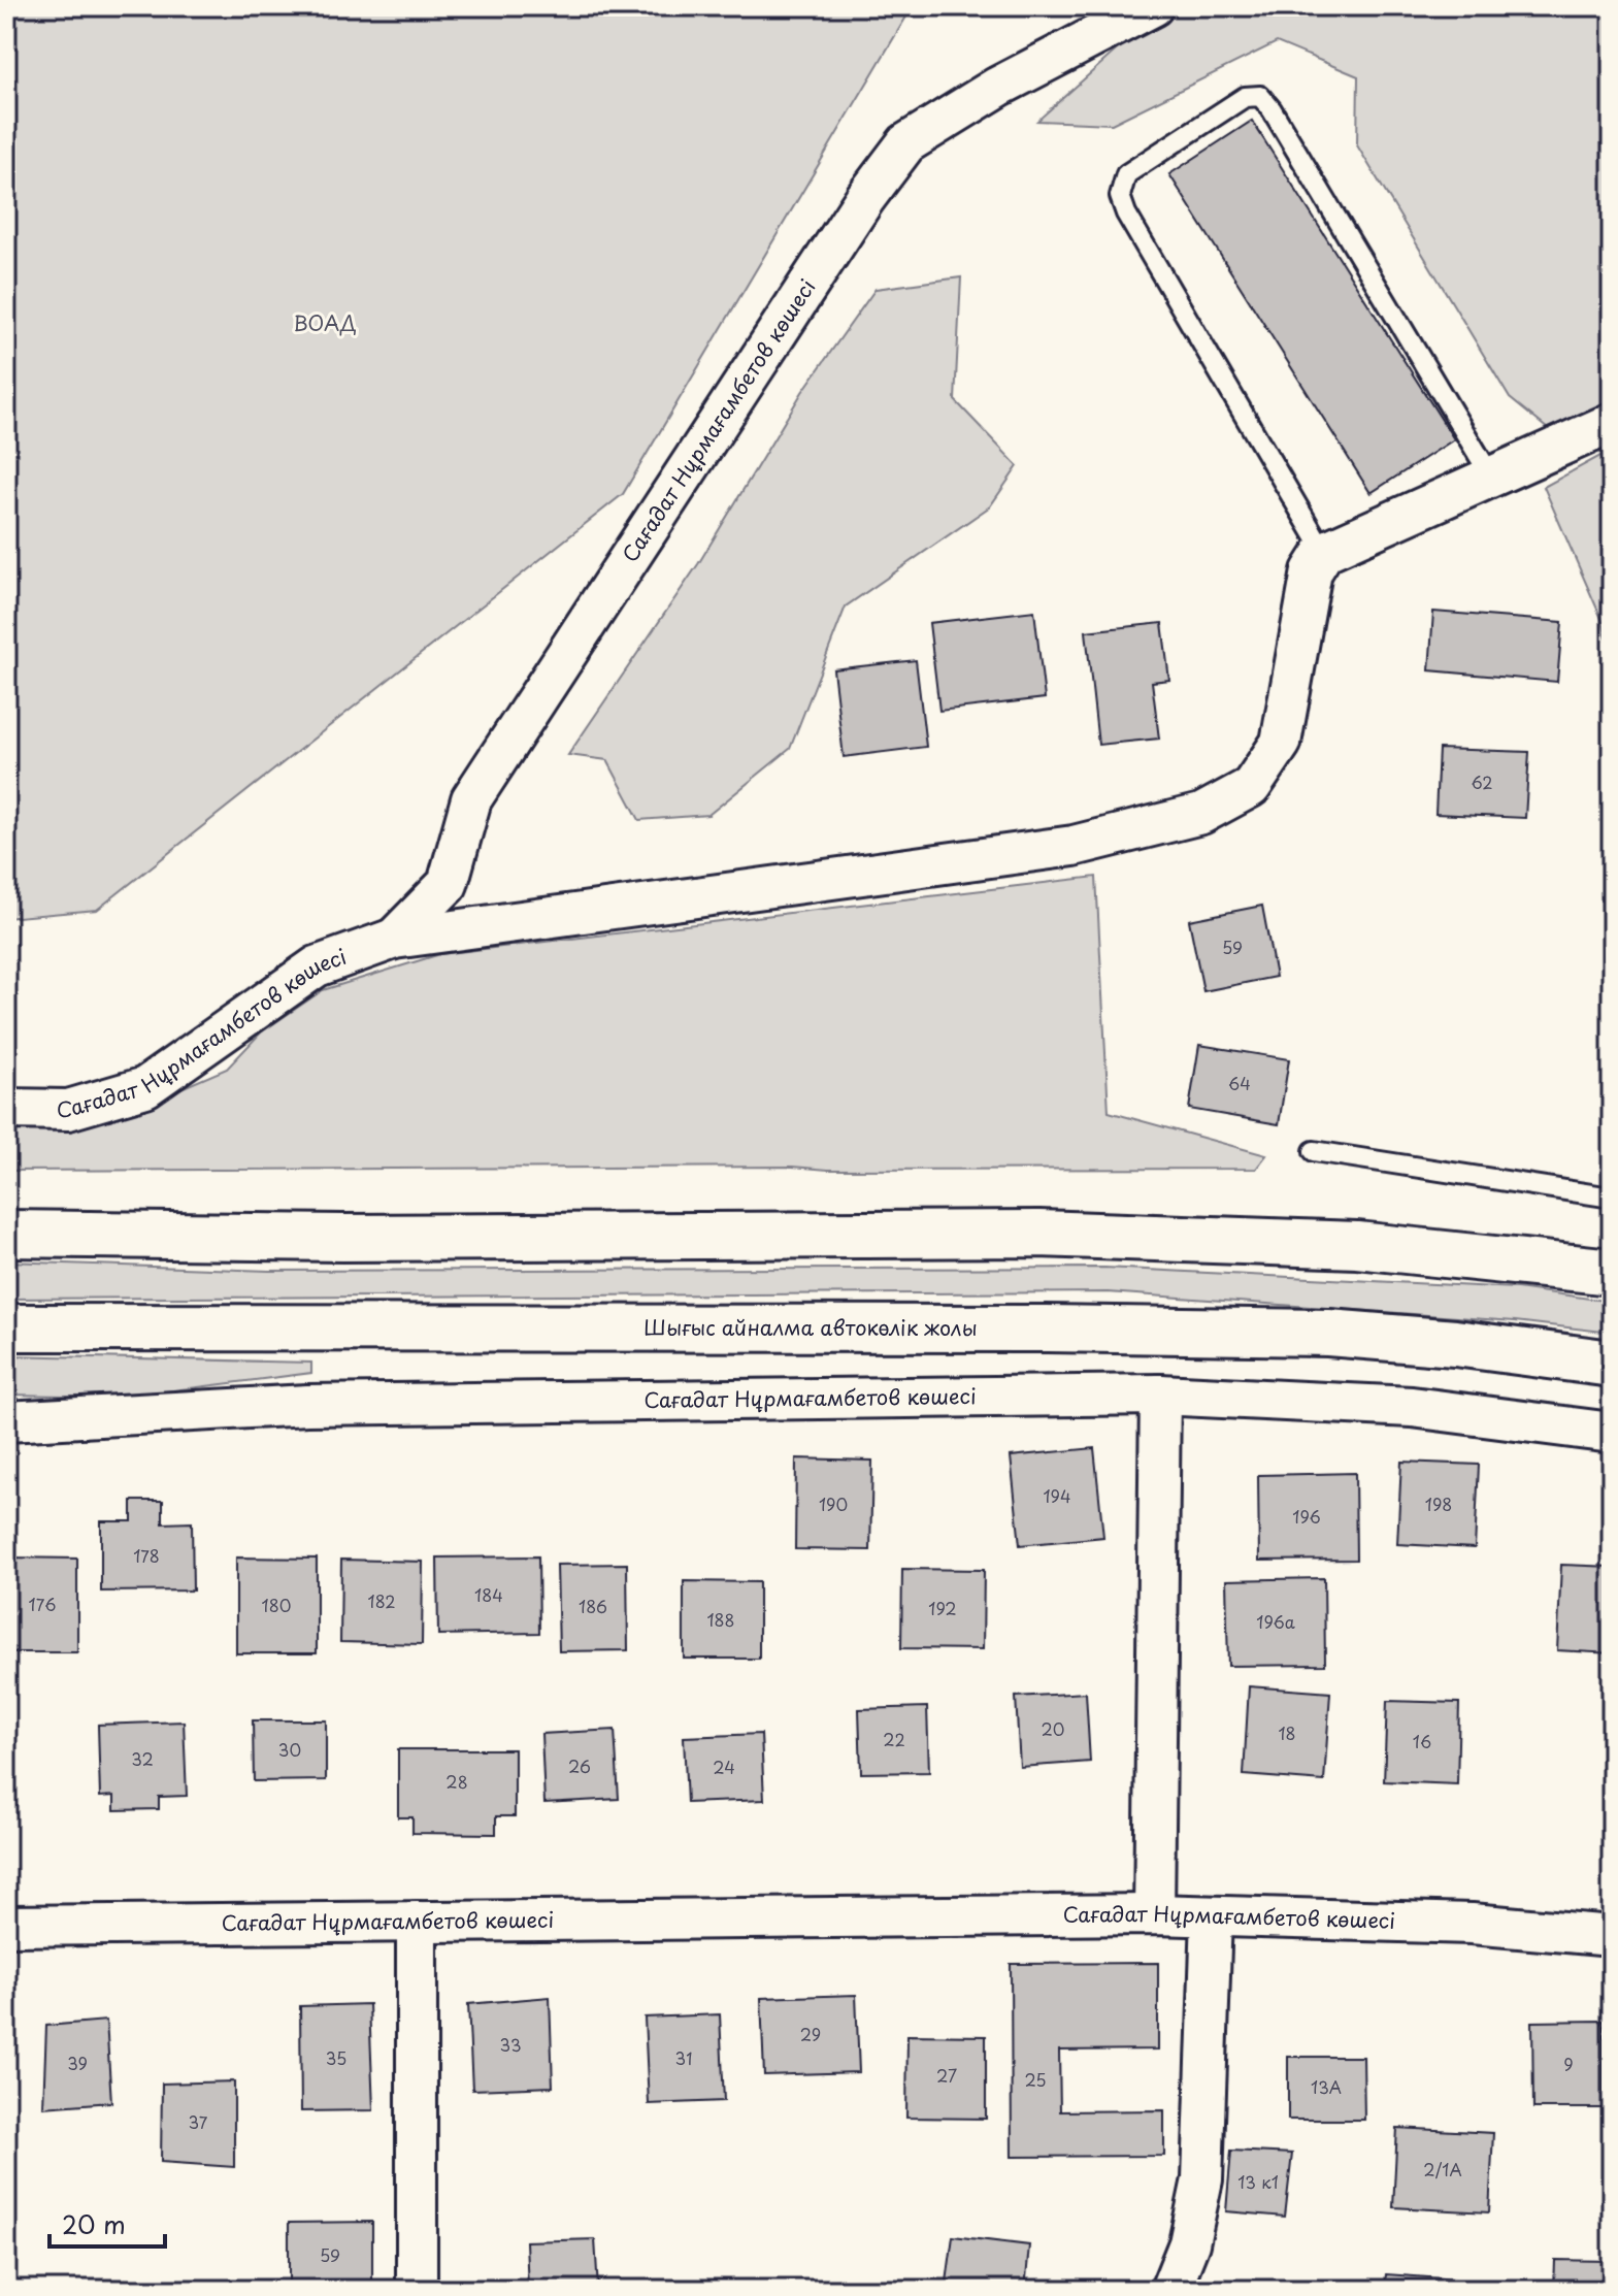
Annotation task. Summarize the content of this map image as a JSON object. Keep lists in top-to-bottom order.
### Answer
{
  "streets": {
    "main road": ["Шығыс айналма автокөлік жолы"],
    "street": ["Сағадат Нұрмағамбетов көшесі"]
  },
  "parks": ["ВОАД"],
  "house_numbers": [
    "62",
    "59",
    "64",
    "194",
    "190",
    "198",
    "196",
    "178",
    "184",
    "182",
    "176",
    "180",
    "186",
    "192",
    "188",
    "196а",
    "20",
    "18",
    "22",
    "16",
    "30",
    "32",
    "26",
    "24",
    "28",
    "29",
    "33",
    "35",
    "31",
    "39",
    "9",
    "27",
    "25",
    "13А",
    "37",
    "2/1А",
    "13 к1",
    "59"
  ],
  "scale_bar": "20 m"
}
